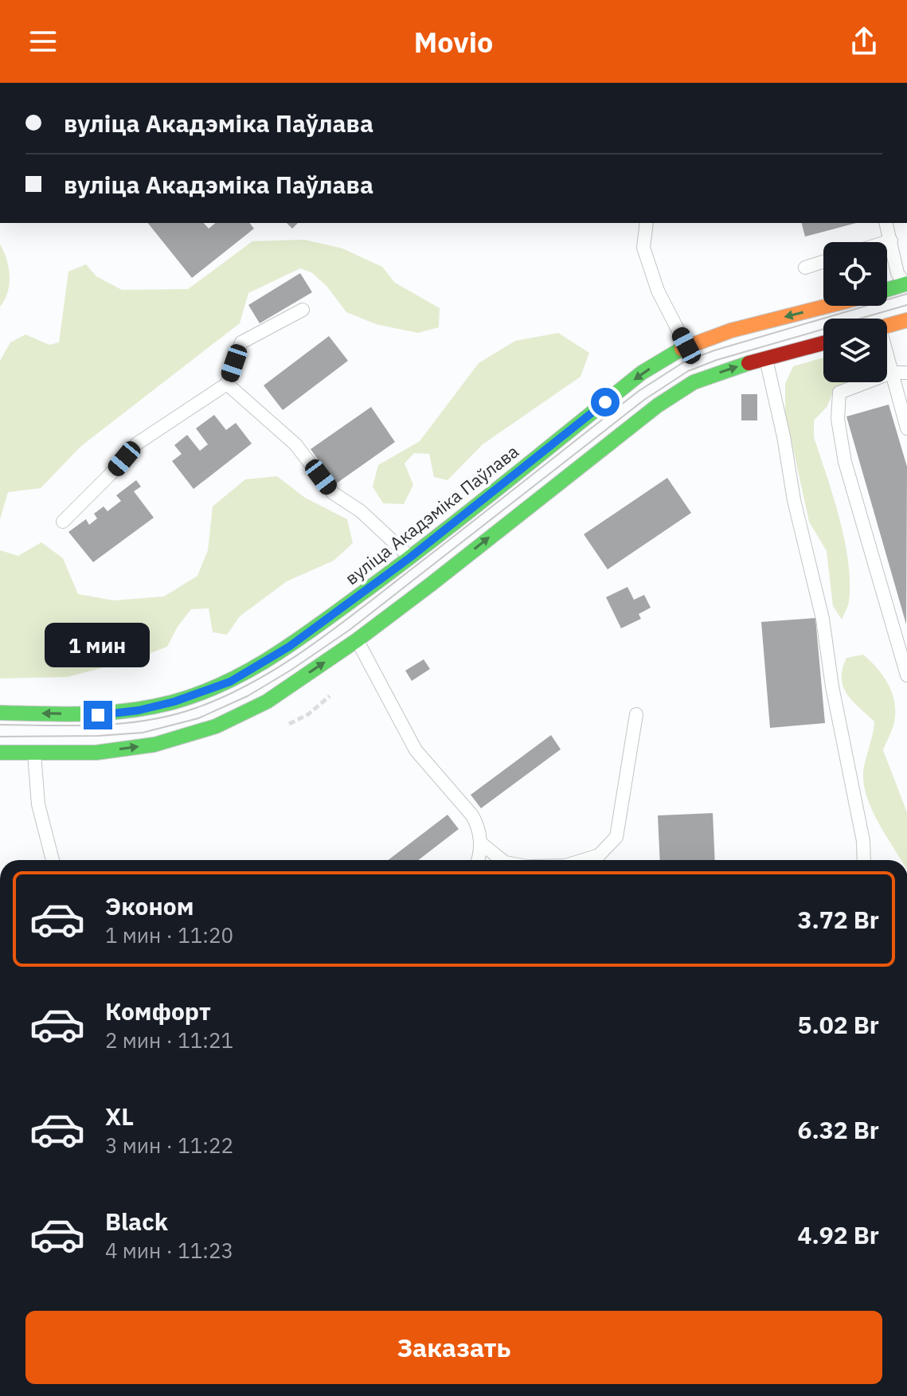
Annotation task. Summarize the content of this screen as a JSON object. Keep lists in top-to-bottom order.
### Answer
{
  "streets": {
    "main road": ["вуліца Акадэміка Паўлава"]
  },
  "page": {
    "header": "Movio",
    "banner": ["вуліца Акадэміка Паўлава", "вуліца Акадэміка Паўлава"],
    "bubble": "1 мин",
    "list": [
      {
        "name": "Эконом",
        "note": "1 мин · 11:20",
        "value": "3.72 Br"
      },
      {
        "name": "Комфорт",
        "note": "2 мин · 11:21",
        "value": "5.02 Br"
      },
      {
        "name": "XL",
        "note": "3 мин · 11:22",
        "value": "6.32 Br"
      },
      {
        "name": "Black",
        "note": "4 мин · 11:23",
        "value": "4.92 Br"
      }
    ],
    "buttons": "Заказать"
  }
}
